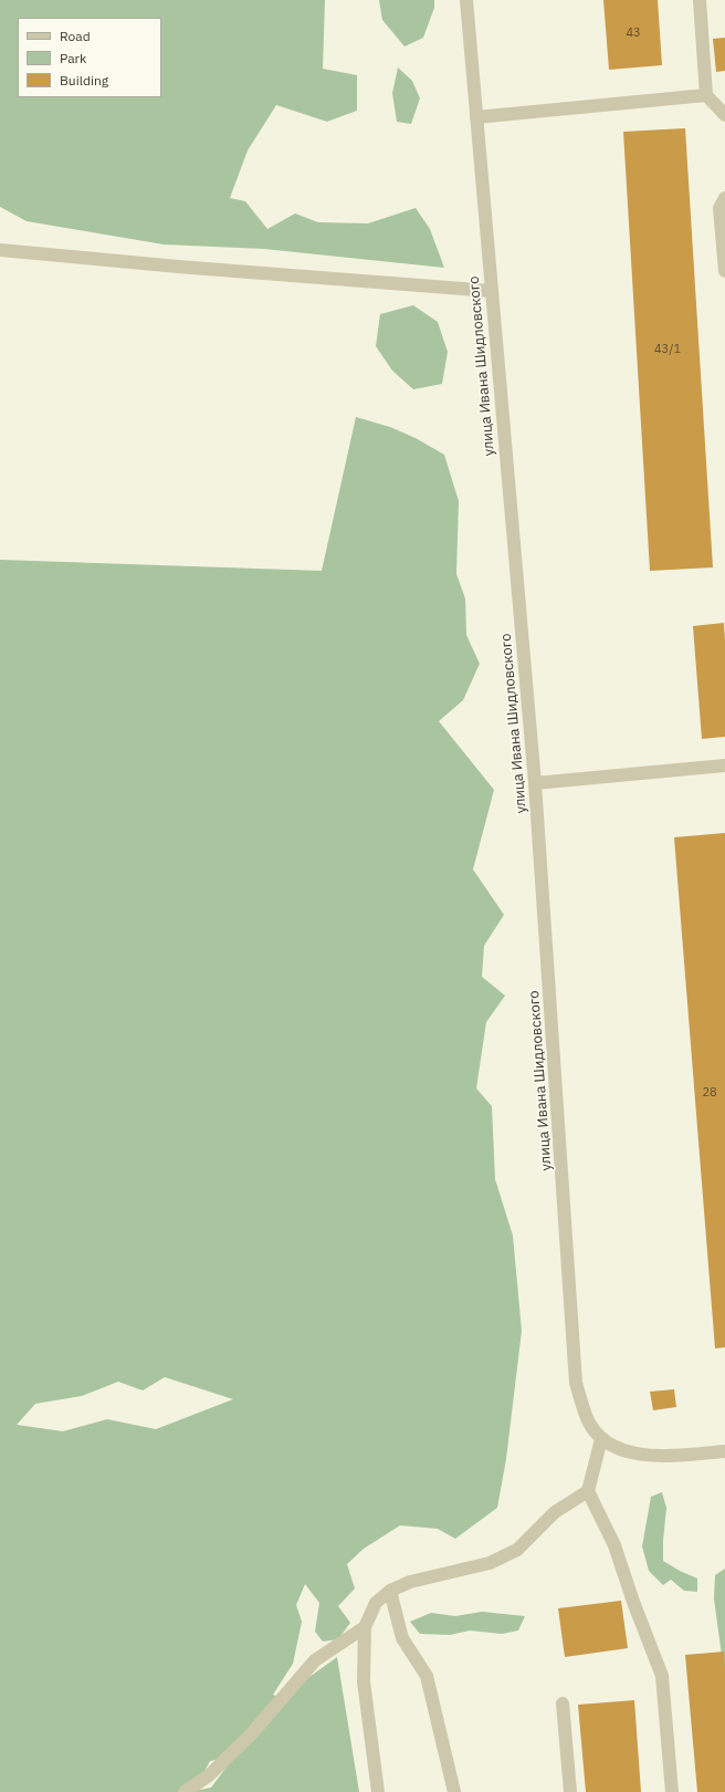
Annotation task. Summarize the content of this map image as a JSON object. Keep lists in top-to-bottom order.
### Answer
{
  "streets": {
    "street": ["улица Ивана Шидловского"]
  },
  "house_numbers": ["43", "43/1", "28"],
  "legend": ["Road", "Park", "Building"]
}
